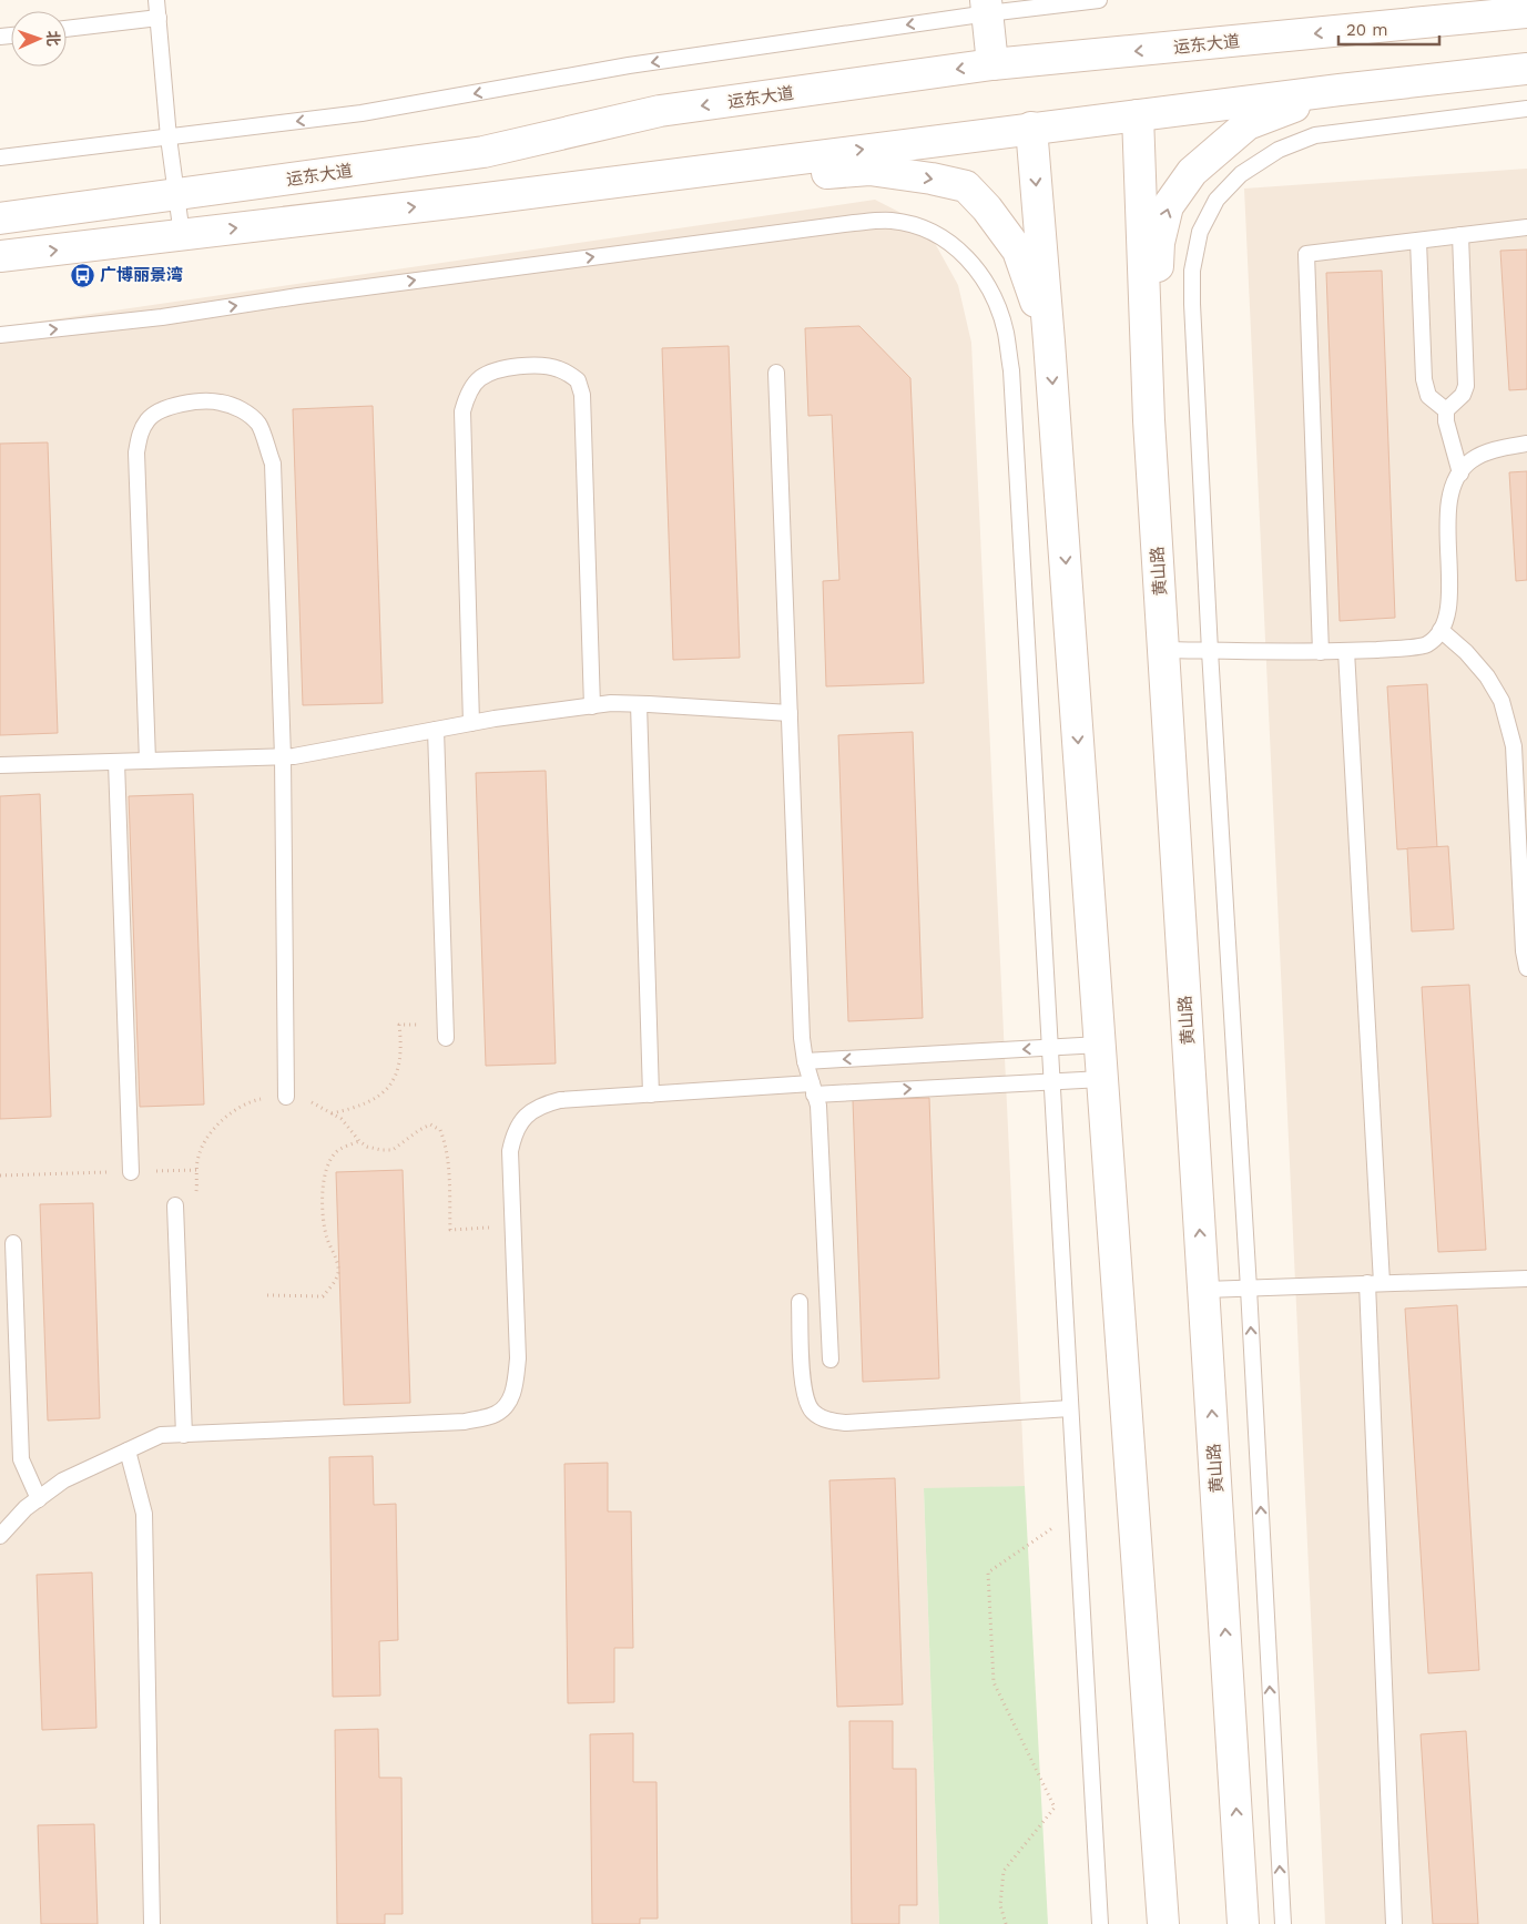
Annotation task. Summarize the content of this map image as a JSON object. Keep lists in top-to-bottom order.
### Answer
{
  "streets": {
    "main road": ["运东大道", "黄山路"]
  },
  "places": {
    "bus stop": ["广博丽景湾"]
  },
  "scale_bar": "20 m",
  "north": "right"
}
